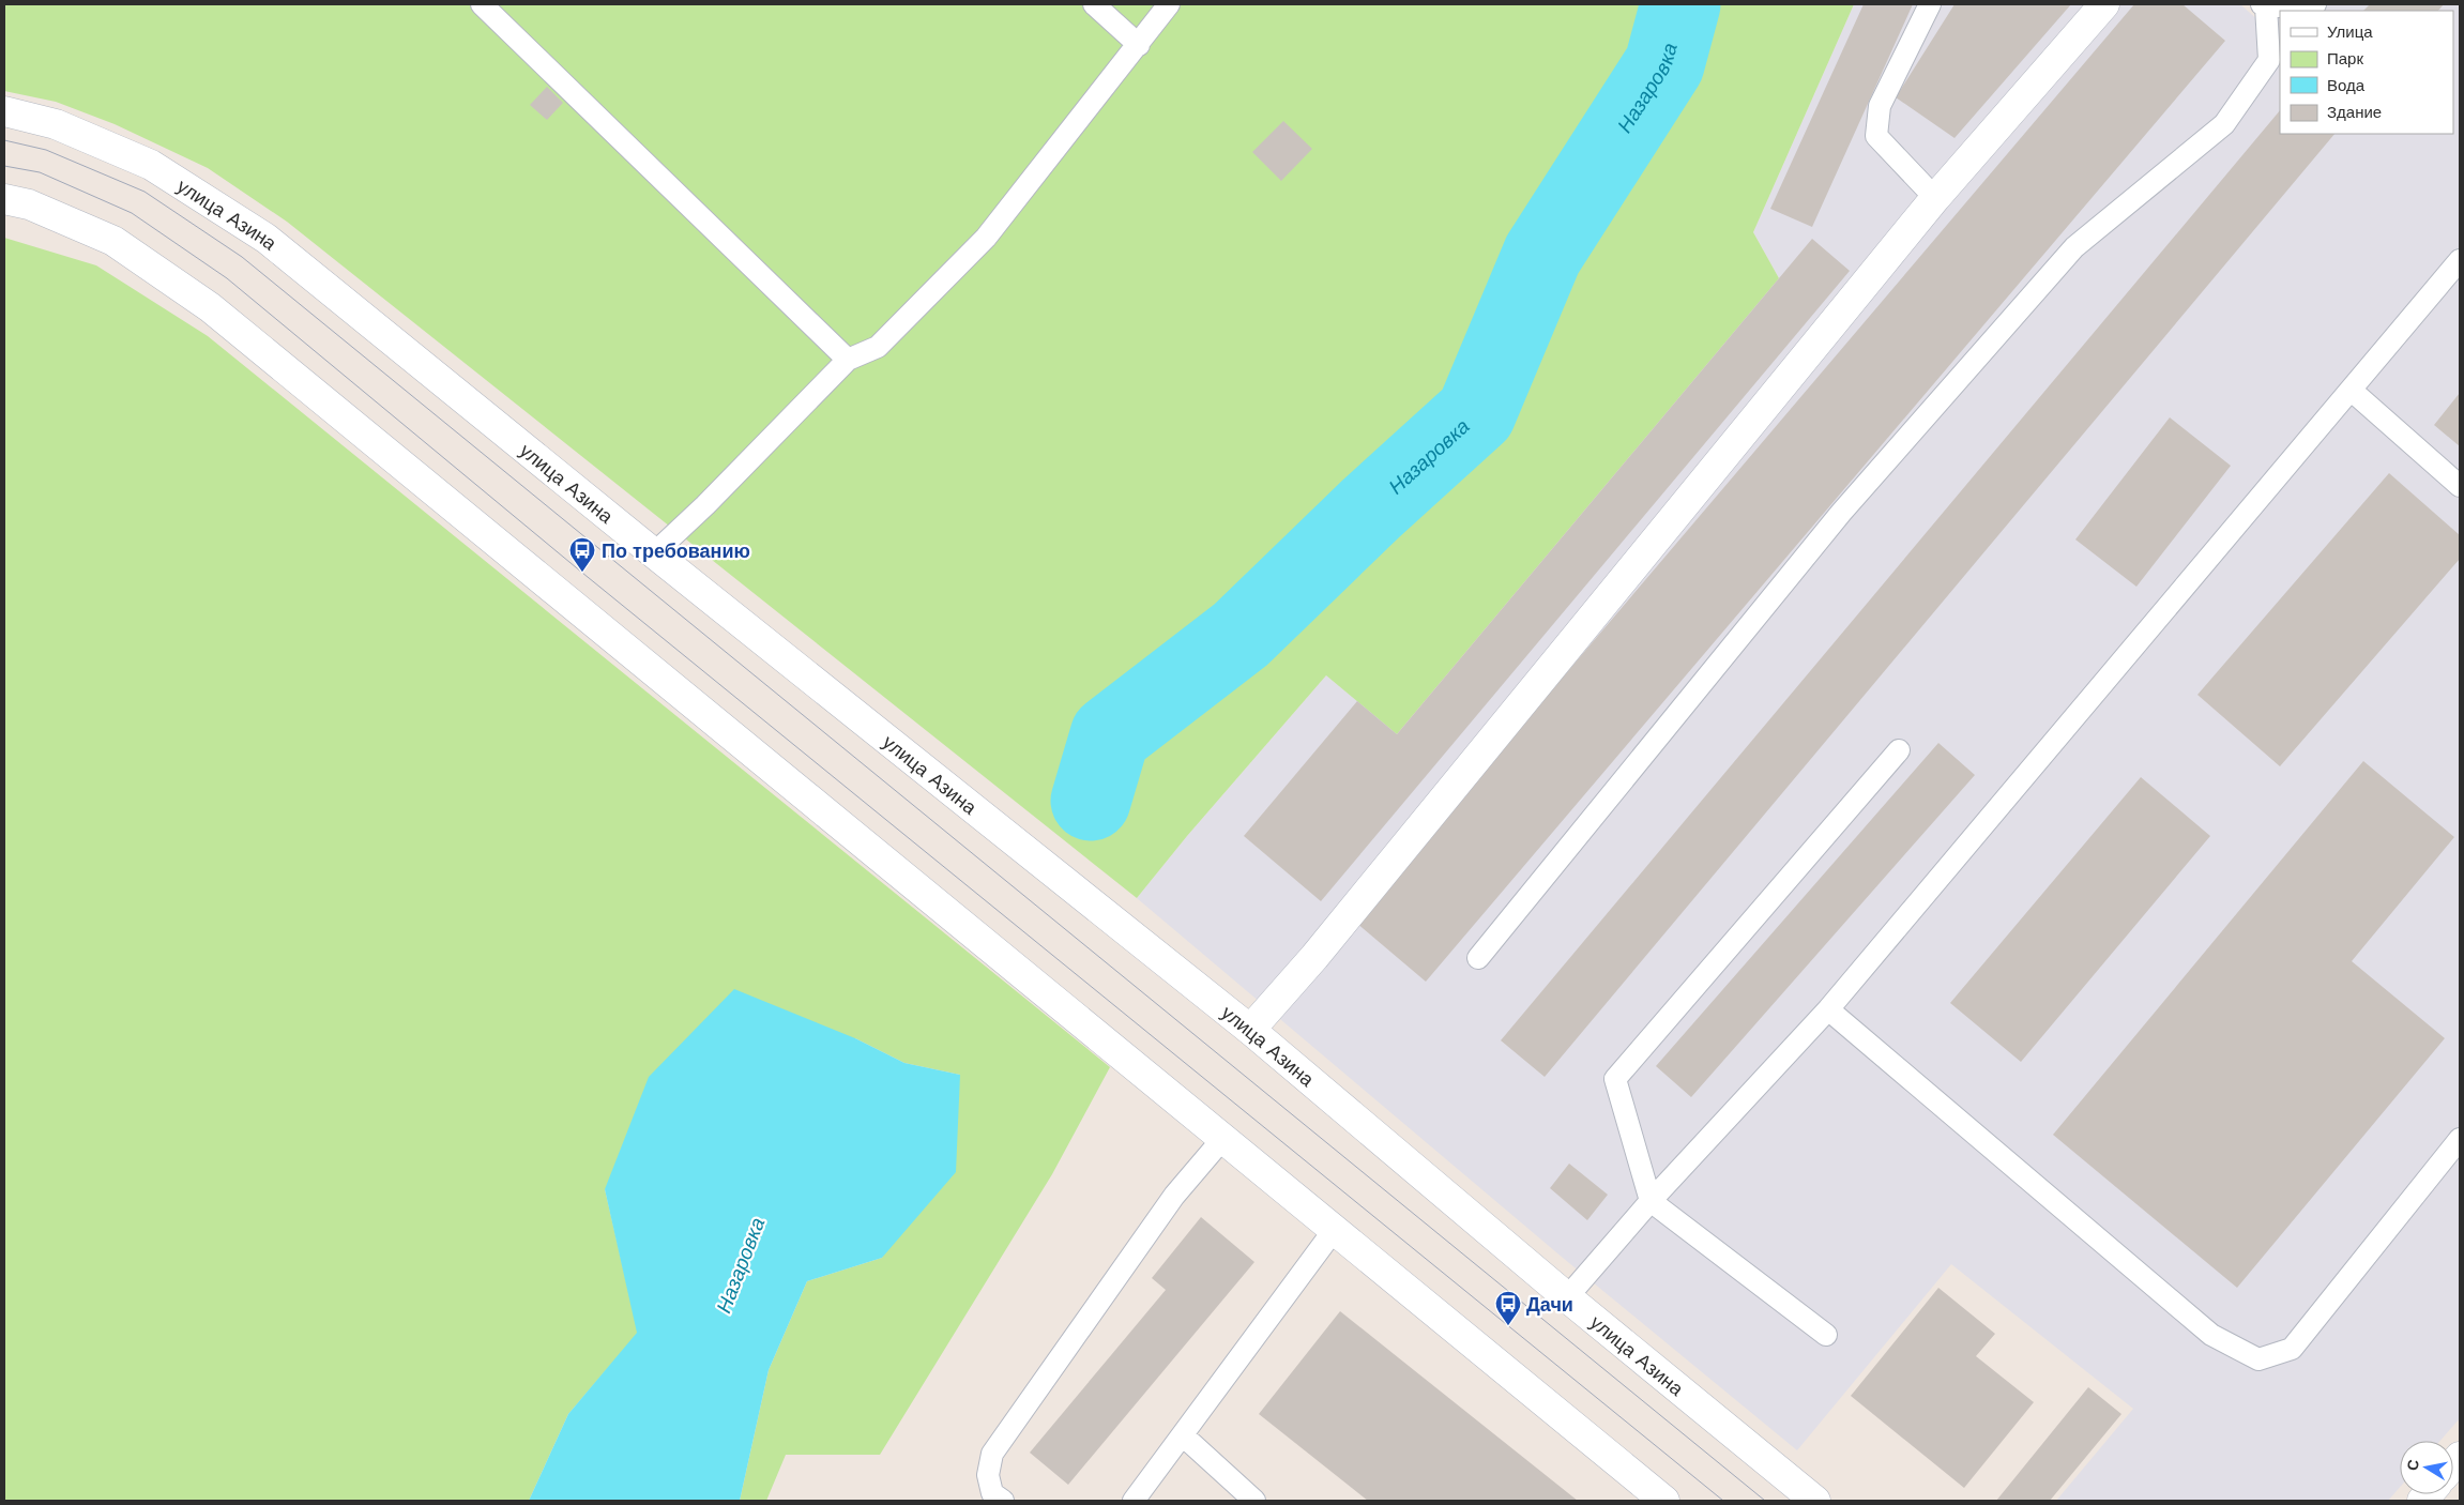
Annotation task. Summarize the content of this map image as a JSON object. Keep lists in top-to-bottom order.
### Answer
{
  "streets": {
    "street": ["улица Азина"]
  },
  "water": ["Назаровка"],
  "places": {
    "bus stop": ["По требованию", "Дачи"]
  },
  "legend": [
    "Улица",
    "Парк",
    "Вода",
    "Здание"
  ],
  "north": "left"
}
